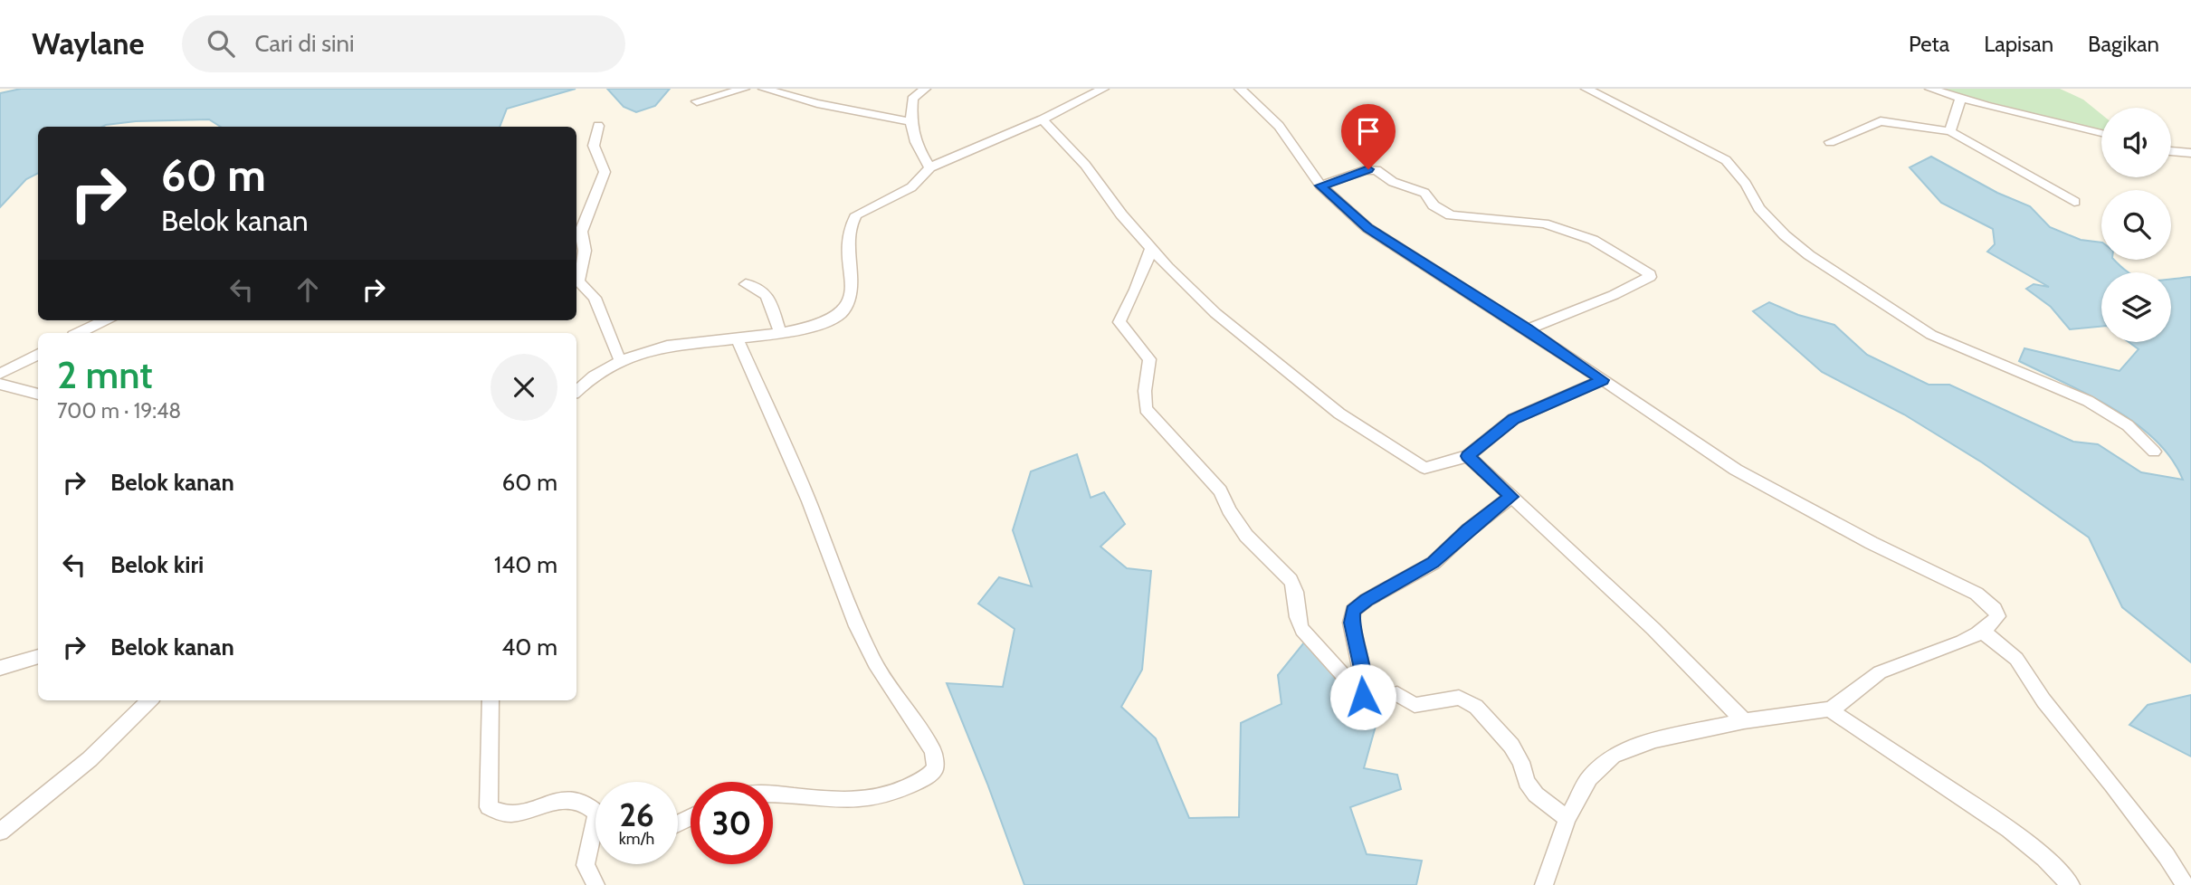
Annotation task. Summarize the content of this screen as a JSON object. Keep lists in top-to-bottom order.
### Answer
{
  "page": {
    "header": "Waylane",
    "search": "Cari di sini",
    "nav": ["Peta", "Lapisan", "Bagikan"],
    "turn": ["60 m", "Belok kanan"],
    "heading": ["2 mnt", "700 m · 19:48"],
    "list": [
      {
        "name": "Belok kanan",
        "value": "60 m"
      },
      {
        "name": "Belok kiri",
        "value": "140 m"
      },
      {
        "name": "Belok kanan",
        "value": "40 m"
      }
    ],
    "speed": "26 km/h",
    "limit": "30"
  }
}
